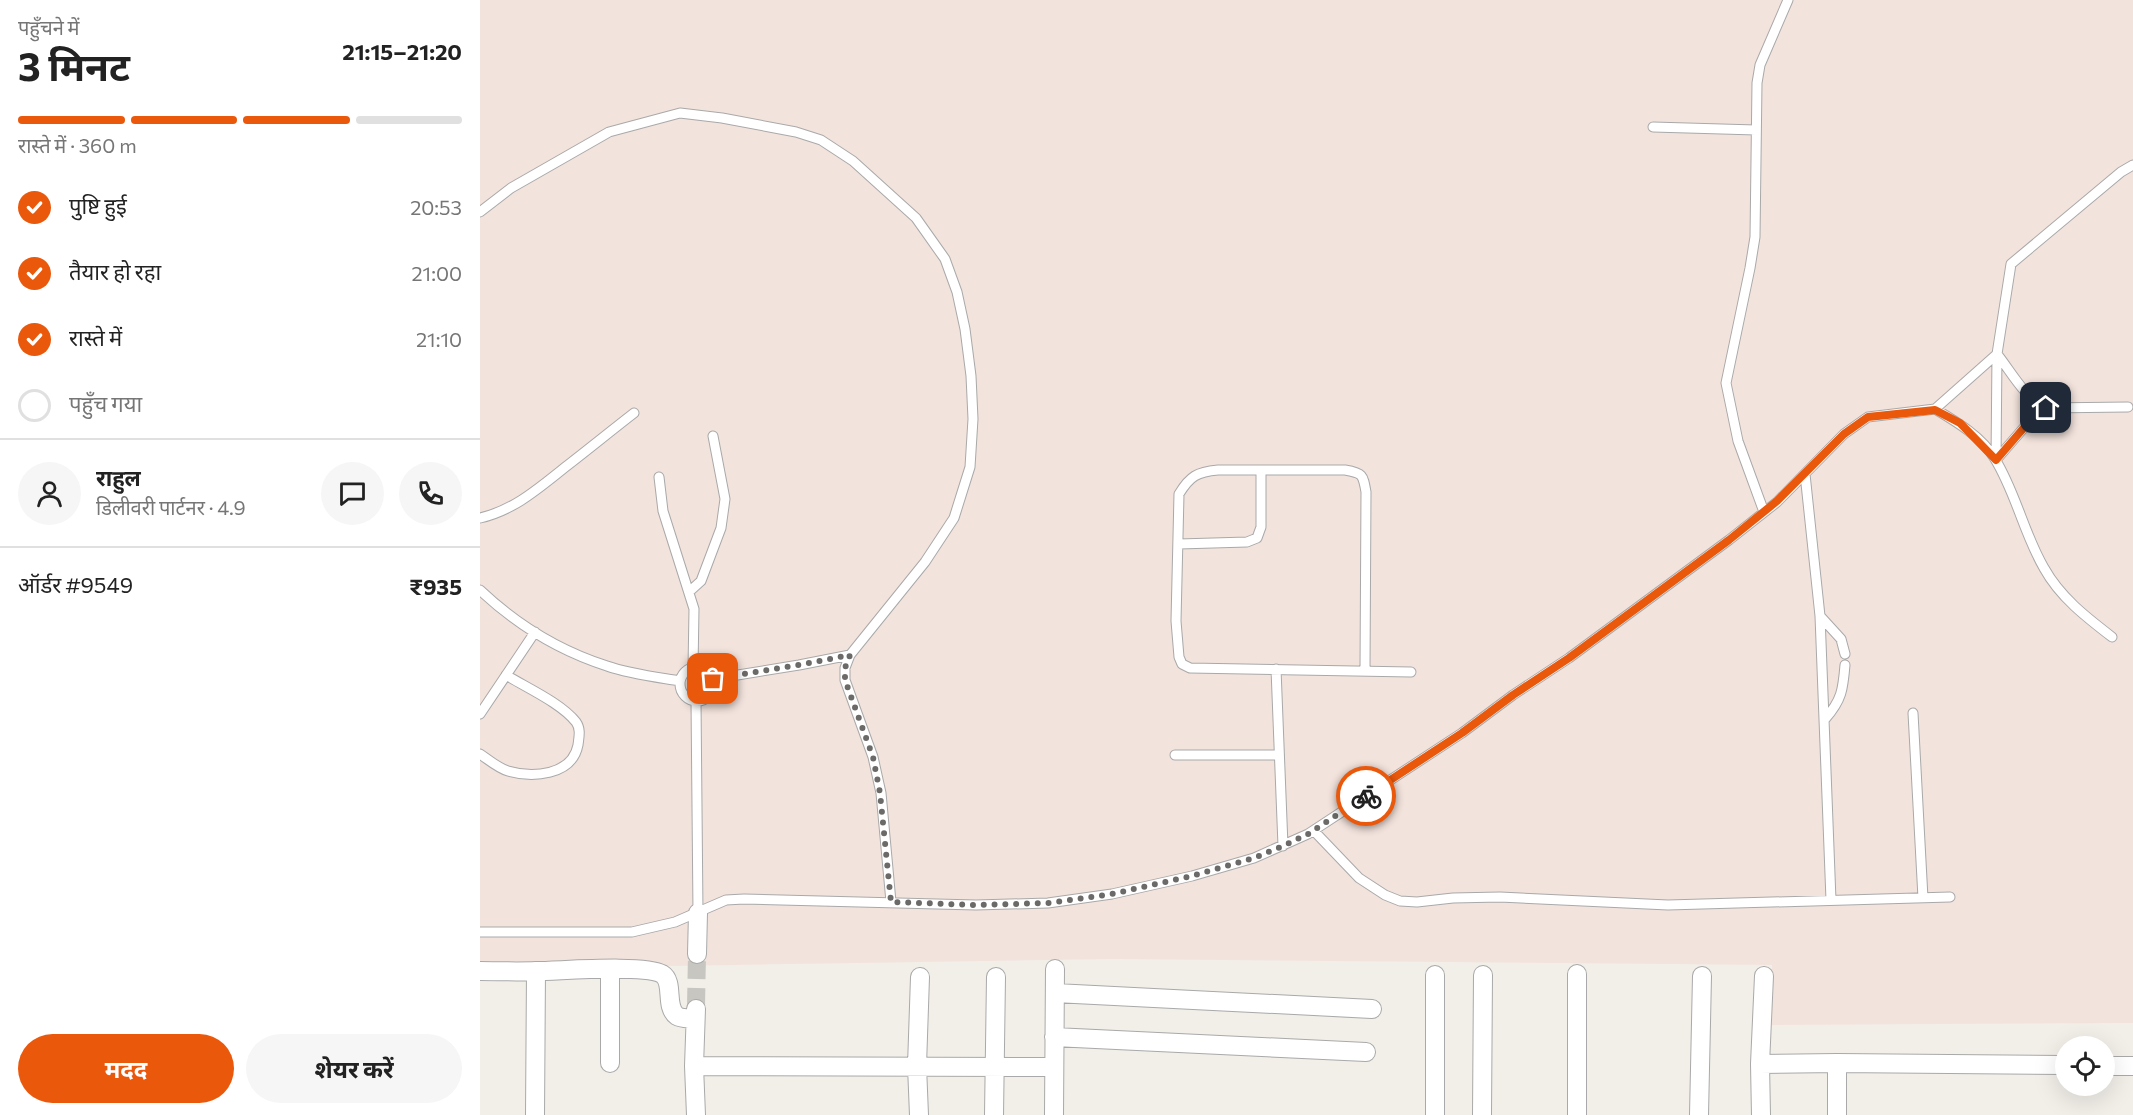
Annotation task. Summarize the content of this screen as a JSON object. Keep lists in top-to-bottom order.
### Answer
{
  "page": {
    "heading": ["3 मिनट", "पहुँचने में", "21:15–21:20"],
    "panel": [
      "राहुल",
      "डिलीवरी पार्टनर · 4.9",
      "ऑर्डर #9549",
      "₹935"
    ],
    "bar": "रास्ते में · 360 m",
    "list": [
      ["पुष्टि हुई", "20:53"],
      ["तैयार हो रहा", "21:00"],
      ["रास्ते में", "21:10"],
      "पहुँच गया"
    ],
    "buttons": ["मदद", "शेयर करें"]
  }
}
